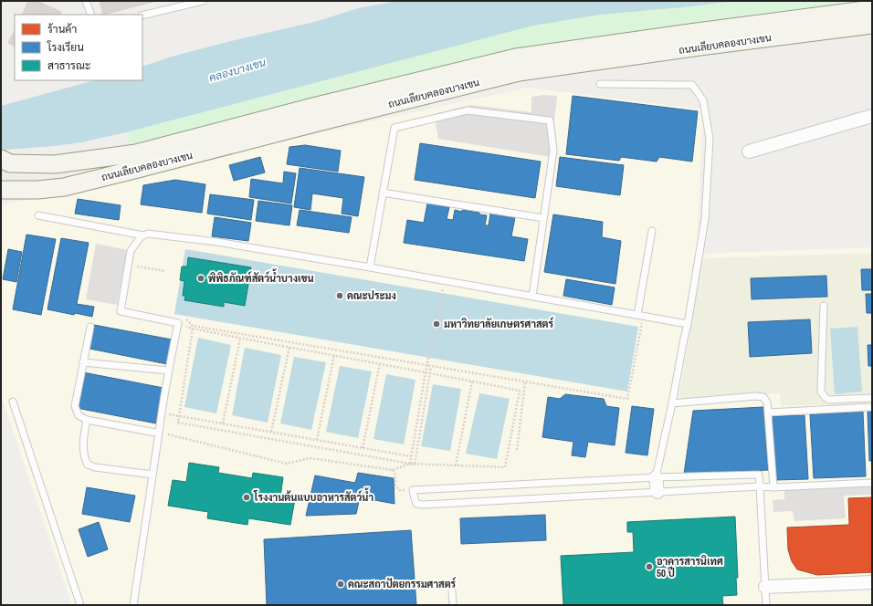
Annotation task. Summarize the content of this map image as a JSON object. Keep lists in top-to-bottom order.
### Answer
{
  "streets": {
    "main road": ["ถนนเลียบคลองบางเขน"]
  },
  "water": ["คลองบางเขน"],
  "places": [
    "พิพิธภัณฑ์สัตว์น้ำบางเขน",
    "คณะประมง",
    "มหาวิทยาลัยเกษตรศาสตร์",
    "โรงงานต้นแบบอาหารสัตว์น้ำ",
    "อาคารสารนิเทศ 50 ปี",
    "คณะสถาปัตยกรรมศาสตร์"
  ],
  "legend": ["ร้านค้า", "โรงเรียน", "สาธารณะ"]
}
